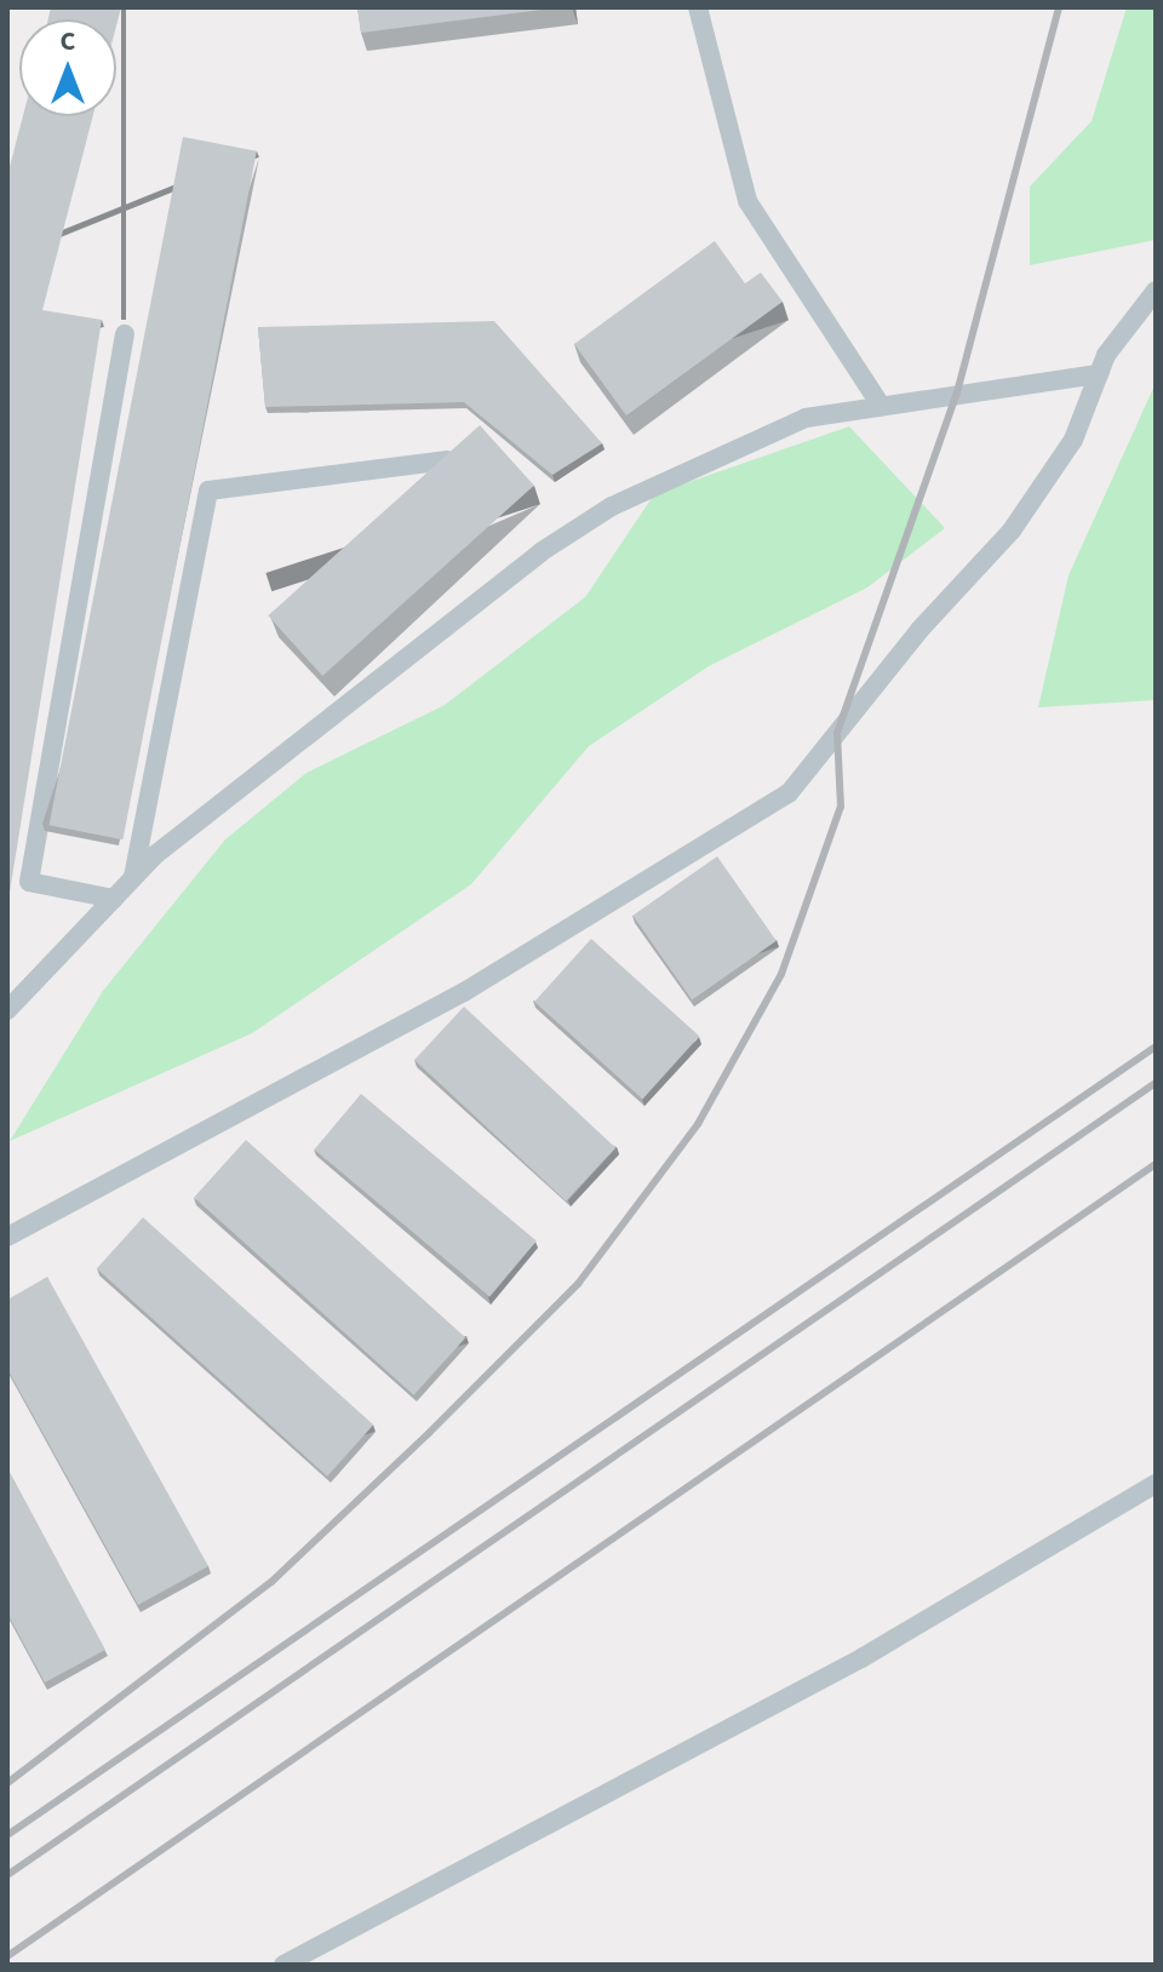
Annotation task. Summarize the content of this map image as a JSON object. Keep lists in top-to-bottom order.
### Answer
{
  "north": "top"
}
